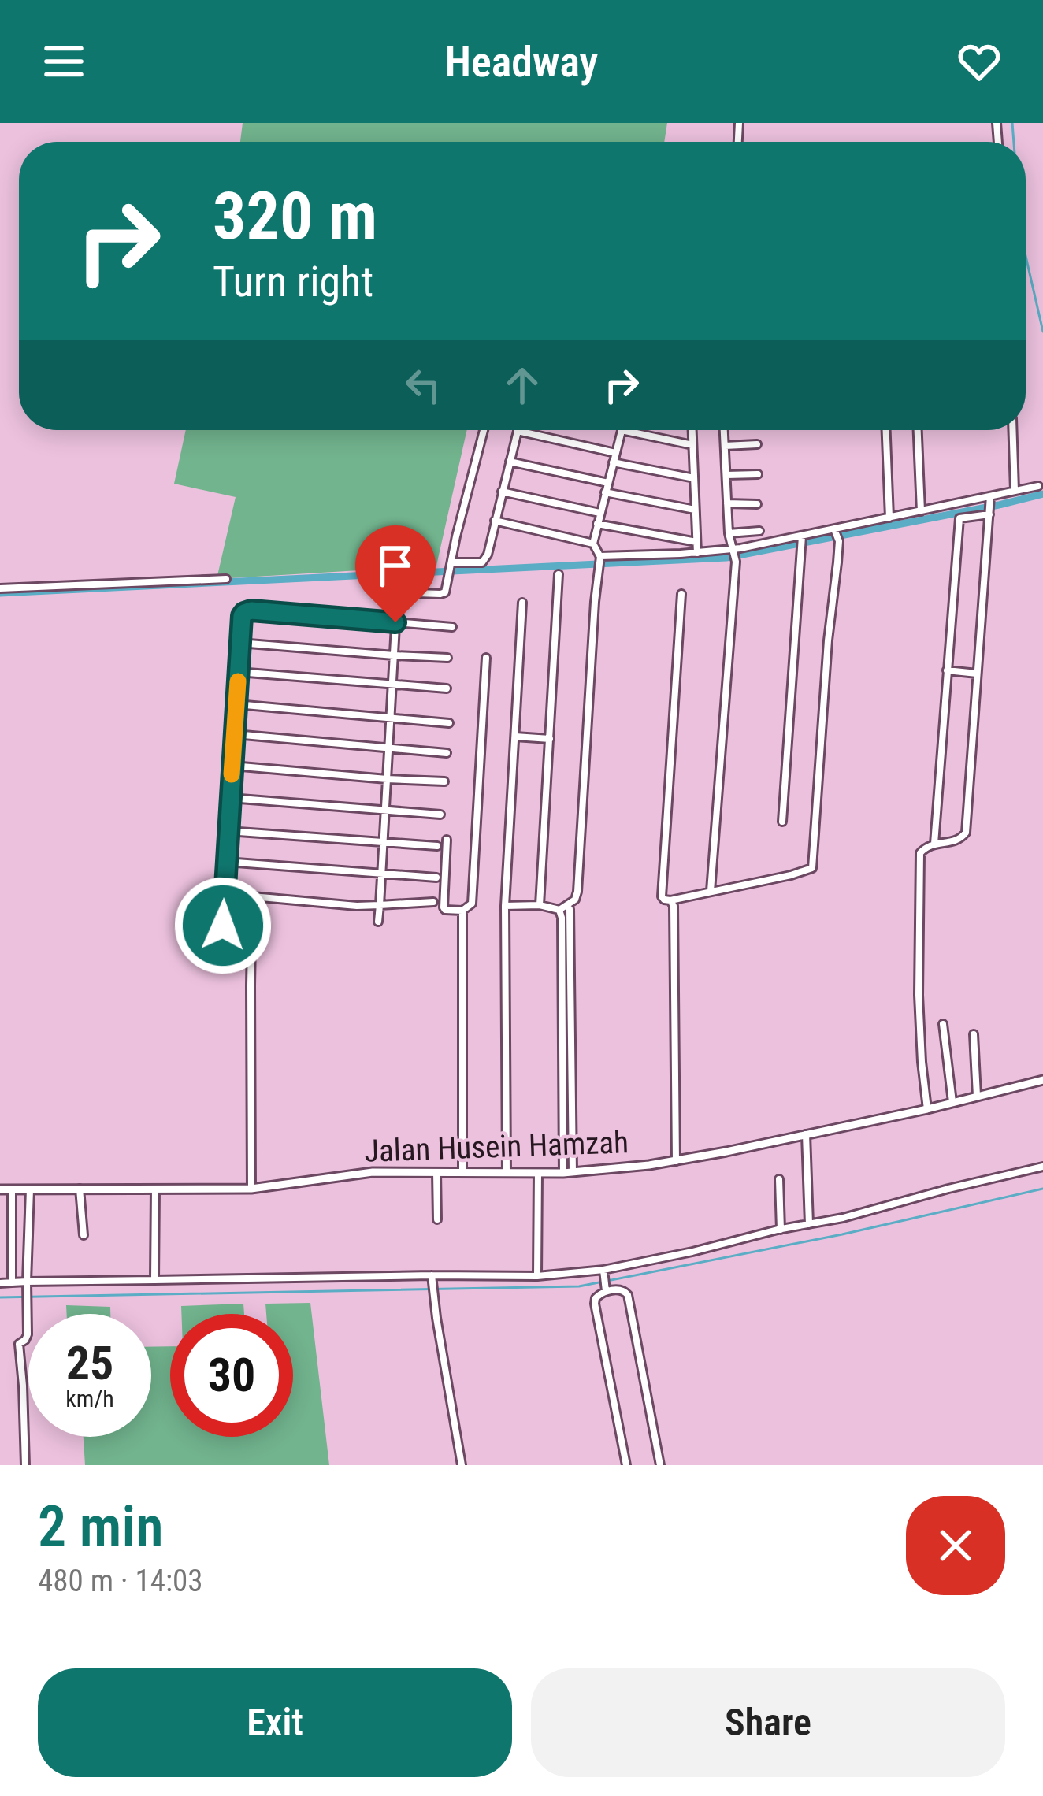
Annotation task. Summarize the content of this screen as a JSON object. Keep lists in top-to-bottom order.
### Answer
{
  "streets": {
    "street": ["Jalan Husein Hamzah"]
  },
  "page": {
    "header": "Headway",
    "turn": ["320 m", "Turn right"],
    "speed": "25 km/h",
    "limit": "30",
    "heading": ["2 min", "480 m · 14:03"],
    "buttons": ["Exit", "Share"]
  }
}
